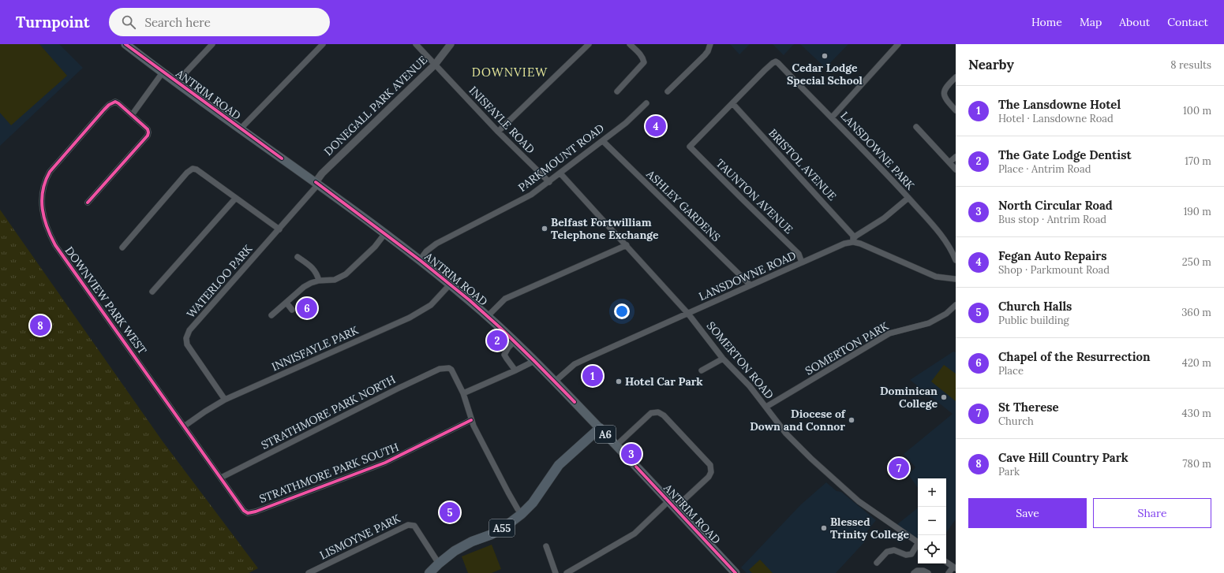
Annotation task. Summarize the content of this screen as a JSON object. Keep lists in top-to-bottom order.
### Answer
{
  "streets": {
    "highway": ["A55"],
    "main road": ["ANTRIM ROAD", "A6"],
    "street": [
      "DONEGALL PARK AVENUE",
      "INISFAYLE ROAD",
      "LANSDOWNE PARK",
      "PARKMOUNT ROAD",
      "BRISTOL AVENUE",
      "TAUNTON AVENUE",
      "ASHLEY GARDENS",
      "LANSDOWNE ROAD",
      "WATERLOO PARK",
      "DOWNVIEW PARK WEST",
      "INNISFAYLE PARK",
      "SOMERTON PARK",
      "SOMERTON ROAD",
      "STRATHMORE PARK NORTH",
      "STRATHMORE PARK SOUTH",
      "LISMOYNE PARK"
    ]
  },
  "crossings": [
    ["ANTRIM ROAD", "DONEGALL PARK AVENUE"],
    ["ANTRIM ROAD", "PARKMOUNT ROAD"],
    ["ANTRIM ROAD", "LANSDOWNE ROAD"],
    ["ANTRIM ROAD", "WATERLOO PARK"],
    ["ANTRIM ROAD", "INNISFAYLE PARK"],
    ["ANTRIM ROAD", "A55"],
    ["DONEGALL PARK AVENUE", "INISFAYLE ROAD"],
    ["DONEGALL PARK AVENUE", "WATERLOO PARK"],
    ["INISFAYLE ROAD", "PARKMOUNT ROAD"],
    ["LANSDOWNE PARK", "BRISTOL AVENUE"],
    ["LANSDOWNE PARK", "TAUNTON AVENUE"],
    ["PARKMOUNT ROAD", "ASHLEY GARDENS"],
    ["PARKMOUNT ROAD", "SOMERTON ROAD"],
    ["BRISTOL AVENUE", "TAUNTON AVENUE"],
    ["BRISTOL AVENUE", "LANSDOWNE ROAD"],
    ["TAUNTON AVENUE", "LANSDOWNE ROAD"],
    ["ASHLEY GARDENS", "LANSDOWNE ROAD"],
    ["LANSDOWNE ROAD", "SOMERTON ROAD"],
    ["WATERLOO PARK", "INNISFAYLE PARK"],
    ["DOWNVIEW PARK WEST", "INNISFAYLE PARK"],
    ["DOWNVIEW PARK WEST", "STRATHMORE PARK NORTH"],
    ["DOWNVIEW PARK WEST", "STRATHMORE PARK SOUTH"],
    ["SOMERTON PARK", "SOMERTON ROAD"],
    ["A55", "LISMOYNE PARK"]
  ],
  "districts": ["DOWNVIEW"],
  "places": [
    "Cedar Lodge Special School",
    "Belfast Fortwilliam Telephone Exchange",
    "Hotel Car Park",
    "Dominican College",
    "Diocese of Down and Connor",
    "Blessed Trinity College"
  ],
  "page": {
    "header": "Turnpoint",
    "search": "Search here",
    "nav": [
      "Home",
      "Map",
      "About",
      "Contact"
    ],
    "heading": ["Nearby", "8 results"],
    "list": [
      {
        "mark": "1",
        "name": "The Lansdowne Hotel",
        "note": "Hotel · Lansdowne Road",
        "value": "100 m"
      },
      {
        "mark": "2",
        "name": "The Gate Lodge Dentist",
        "note": "Place · Antrim Road",
        "value": "170 m"
      },
      {
        "mark": "3",
        "name": "North Circular Road",
        "note": "Bus stop · Antrim Road",
        "value": "190 m"
      },
      {
        "mark": "4",
        "name": "Fegan Auto Repairs",
        "note": "Shop · Parkmount Road",
        "value": "250 m"
      },
      {
        "mark": "5",
        "name": "Church Halls",
        "note": "Public building",
        "value": "360 m"
      },
      {
        "mark": "6",
        "name": "Chapel of the Resurrection",
        "note": "Place",
        "value": "420 m"
      },
      {
        "mark": "7",
        "name": "St Therese",
        "note": "Church",
        "value": "430 m"
      },
      {
        "mark": "8",
        "name": "Cave Hill Country Park",
        "note": "Park",
        "value": "780 m"
      }
    ],
    "pins": [
      "4",
      "6",
      "8",
      "2",
      "1",
      "3",
      "7",
      "5"
    ],
    "map_buttons": ["+", "−"],
    "buttons": ["Save", "Share"]
  }
}
